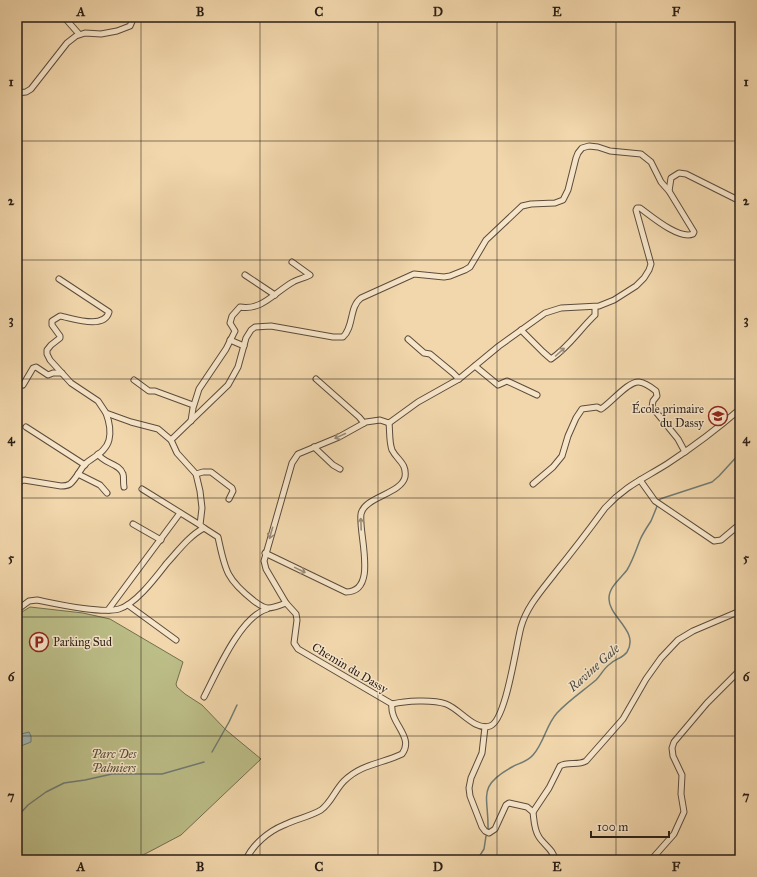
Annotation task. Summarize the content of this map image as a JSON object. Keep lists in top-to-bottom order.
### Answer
{
  "streets": {
    "street": ["Chemin du Dassy"]
  },
  "water": ["Ravine Gale"],
  "parks": ["Parc Des Palmiers"],
  "places": {
    "school or university": ["École primaire du Dassy"],
    "parking": ["Parking Sud"]
  },
  "scale_bar": "100 m",
  "grid": {
    "columns": [
      "A",
      "B",
      "C",
      "D",
      "E",
      "F"
    ],
    "rows": [
      "1",
      "2",
      "3",
      "4",
      "5",
      "6",
      "7"
    ]
  }
}
